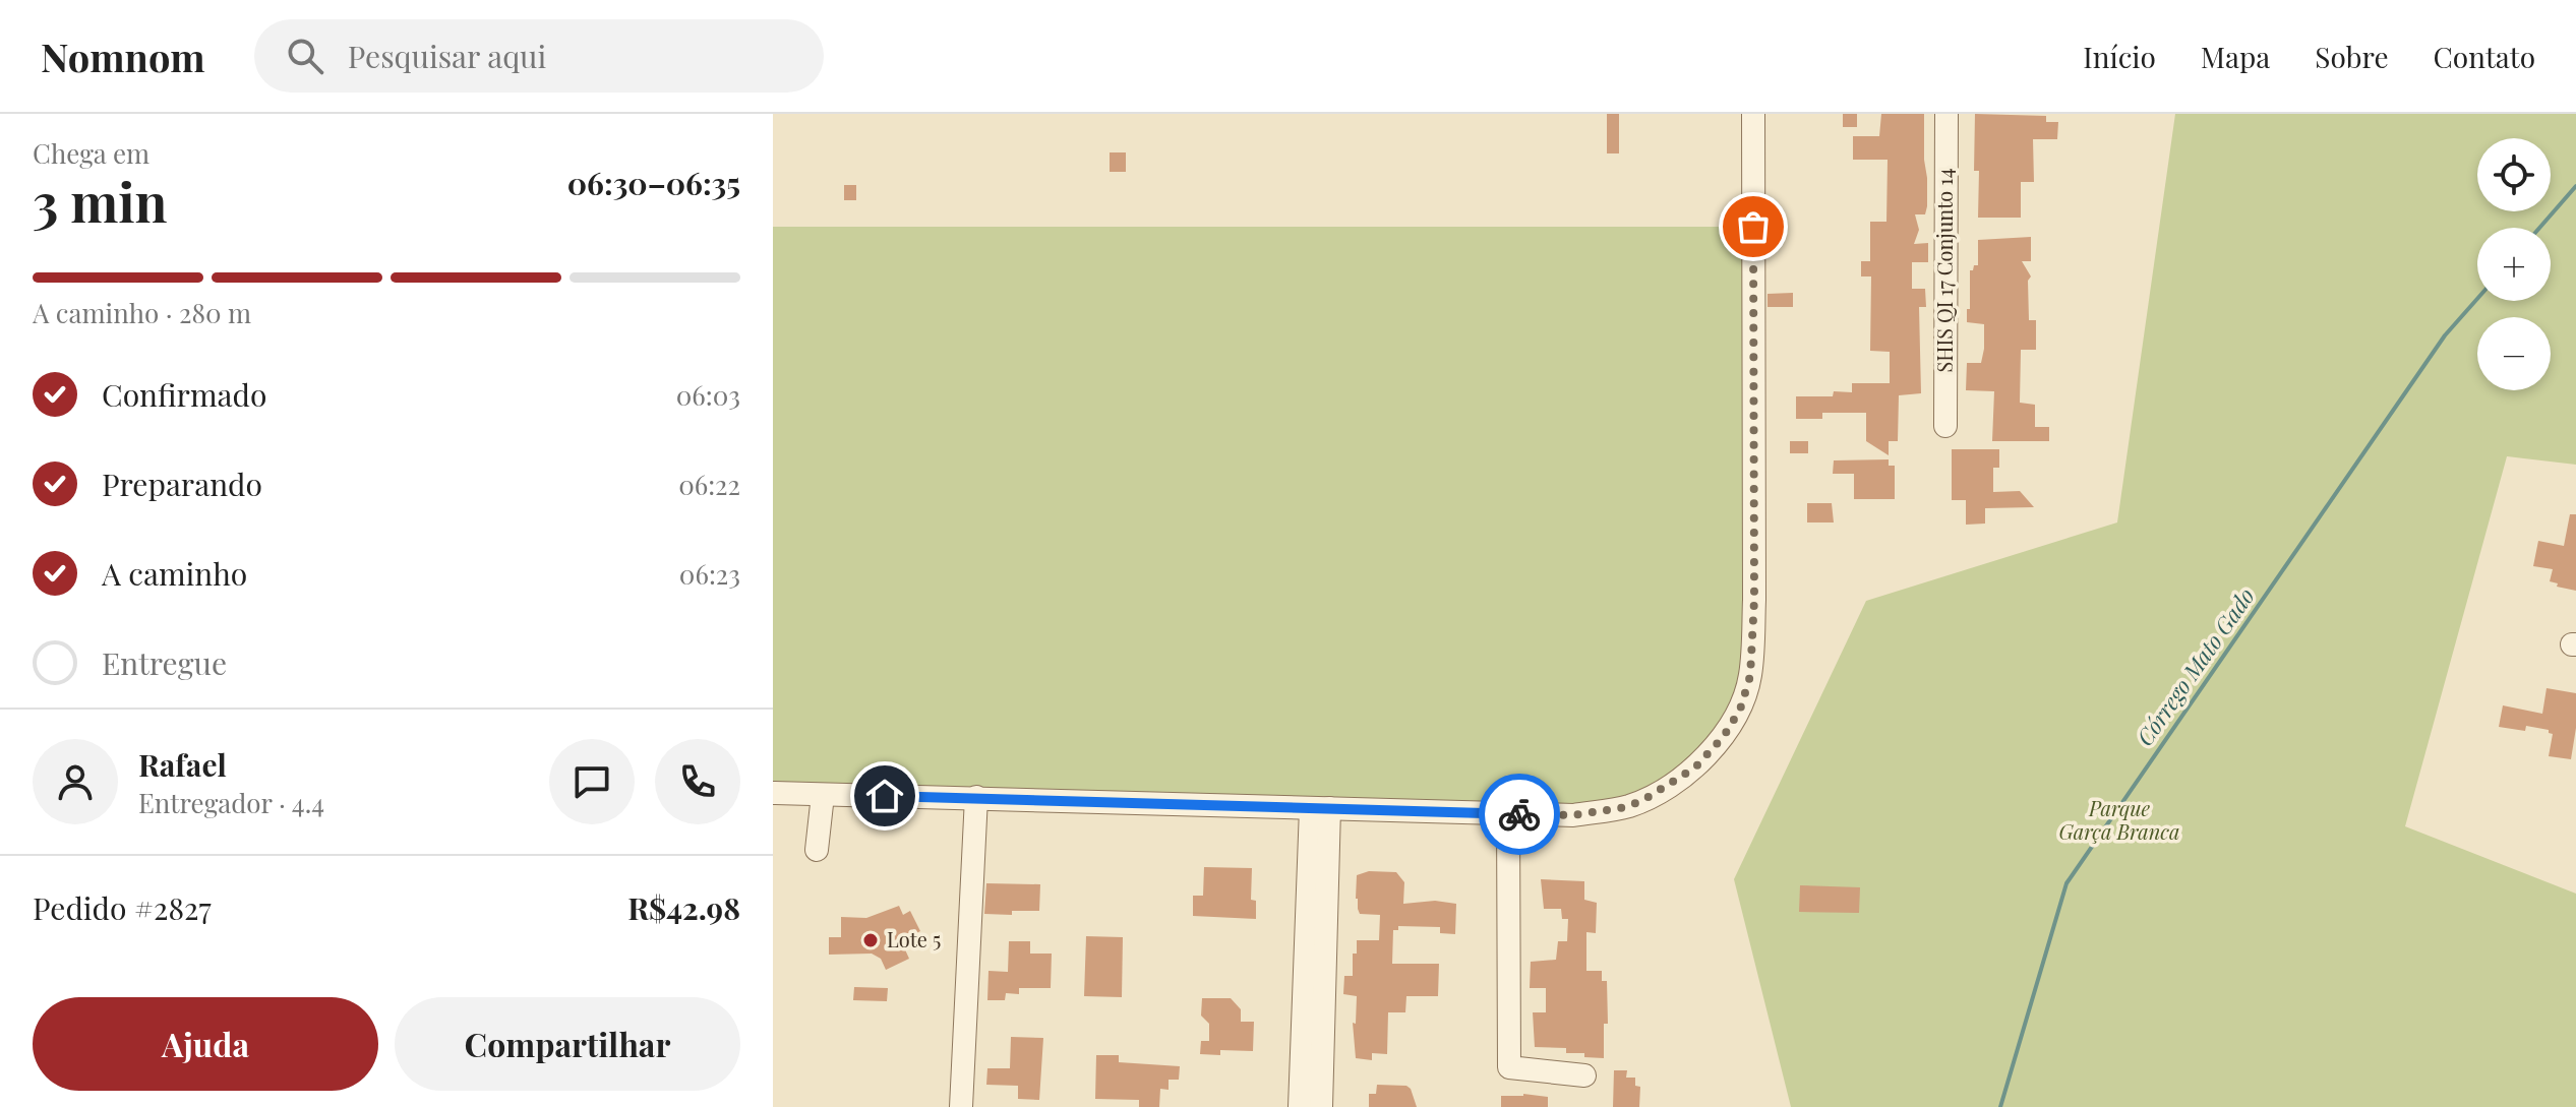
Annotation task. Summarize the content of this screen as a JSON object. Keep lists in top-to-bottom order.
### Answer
{
  "streets": {
    "street": ["SHIS QI 17 Conjunto 14"]
  },
  "water": ["Córrego Mato Gado"],
  "parks": ["Parque Garça Branca"],
  "places": ["Lote 5"],
  "page": {
    "header": "Nomnom",
    "search": "Pesquisar aqui",
    "nav": [
      "Início",
      "Mapa",
      "Sobre",
      "Contato"
    ],
    "heading": ["3 min", "Chega em", "06:30–06:35"],
    "panel": [
      "Rafael",
      "Entregador · 4.4",
      "Pedido #2827",
      "R$42.98"
    ],
    "map_buttons": ["+", "−"],
    "bar": "A caminho · 280 m",
    "list": [
      ["Confirmado", "06:03"],
      ["Preparando", "06:22"],
      ["A caminho", "06:23"],
      "Entregue"
    ],
    "buttons": ["Ajuda", "Compartilhar"]
  }
}
